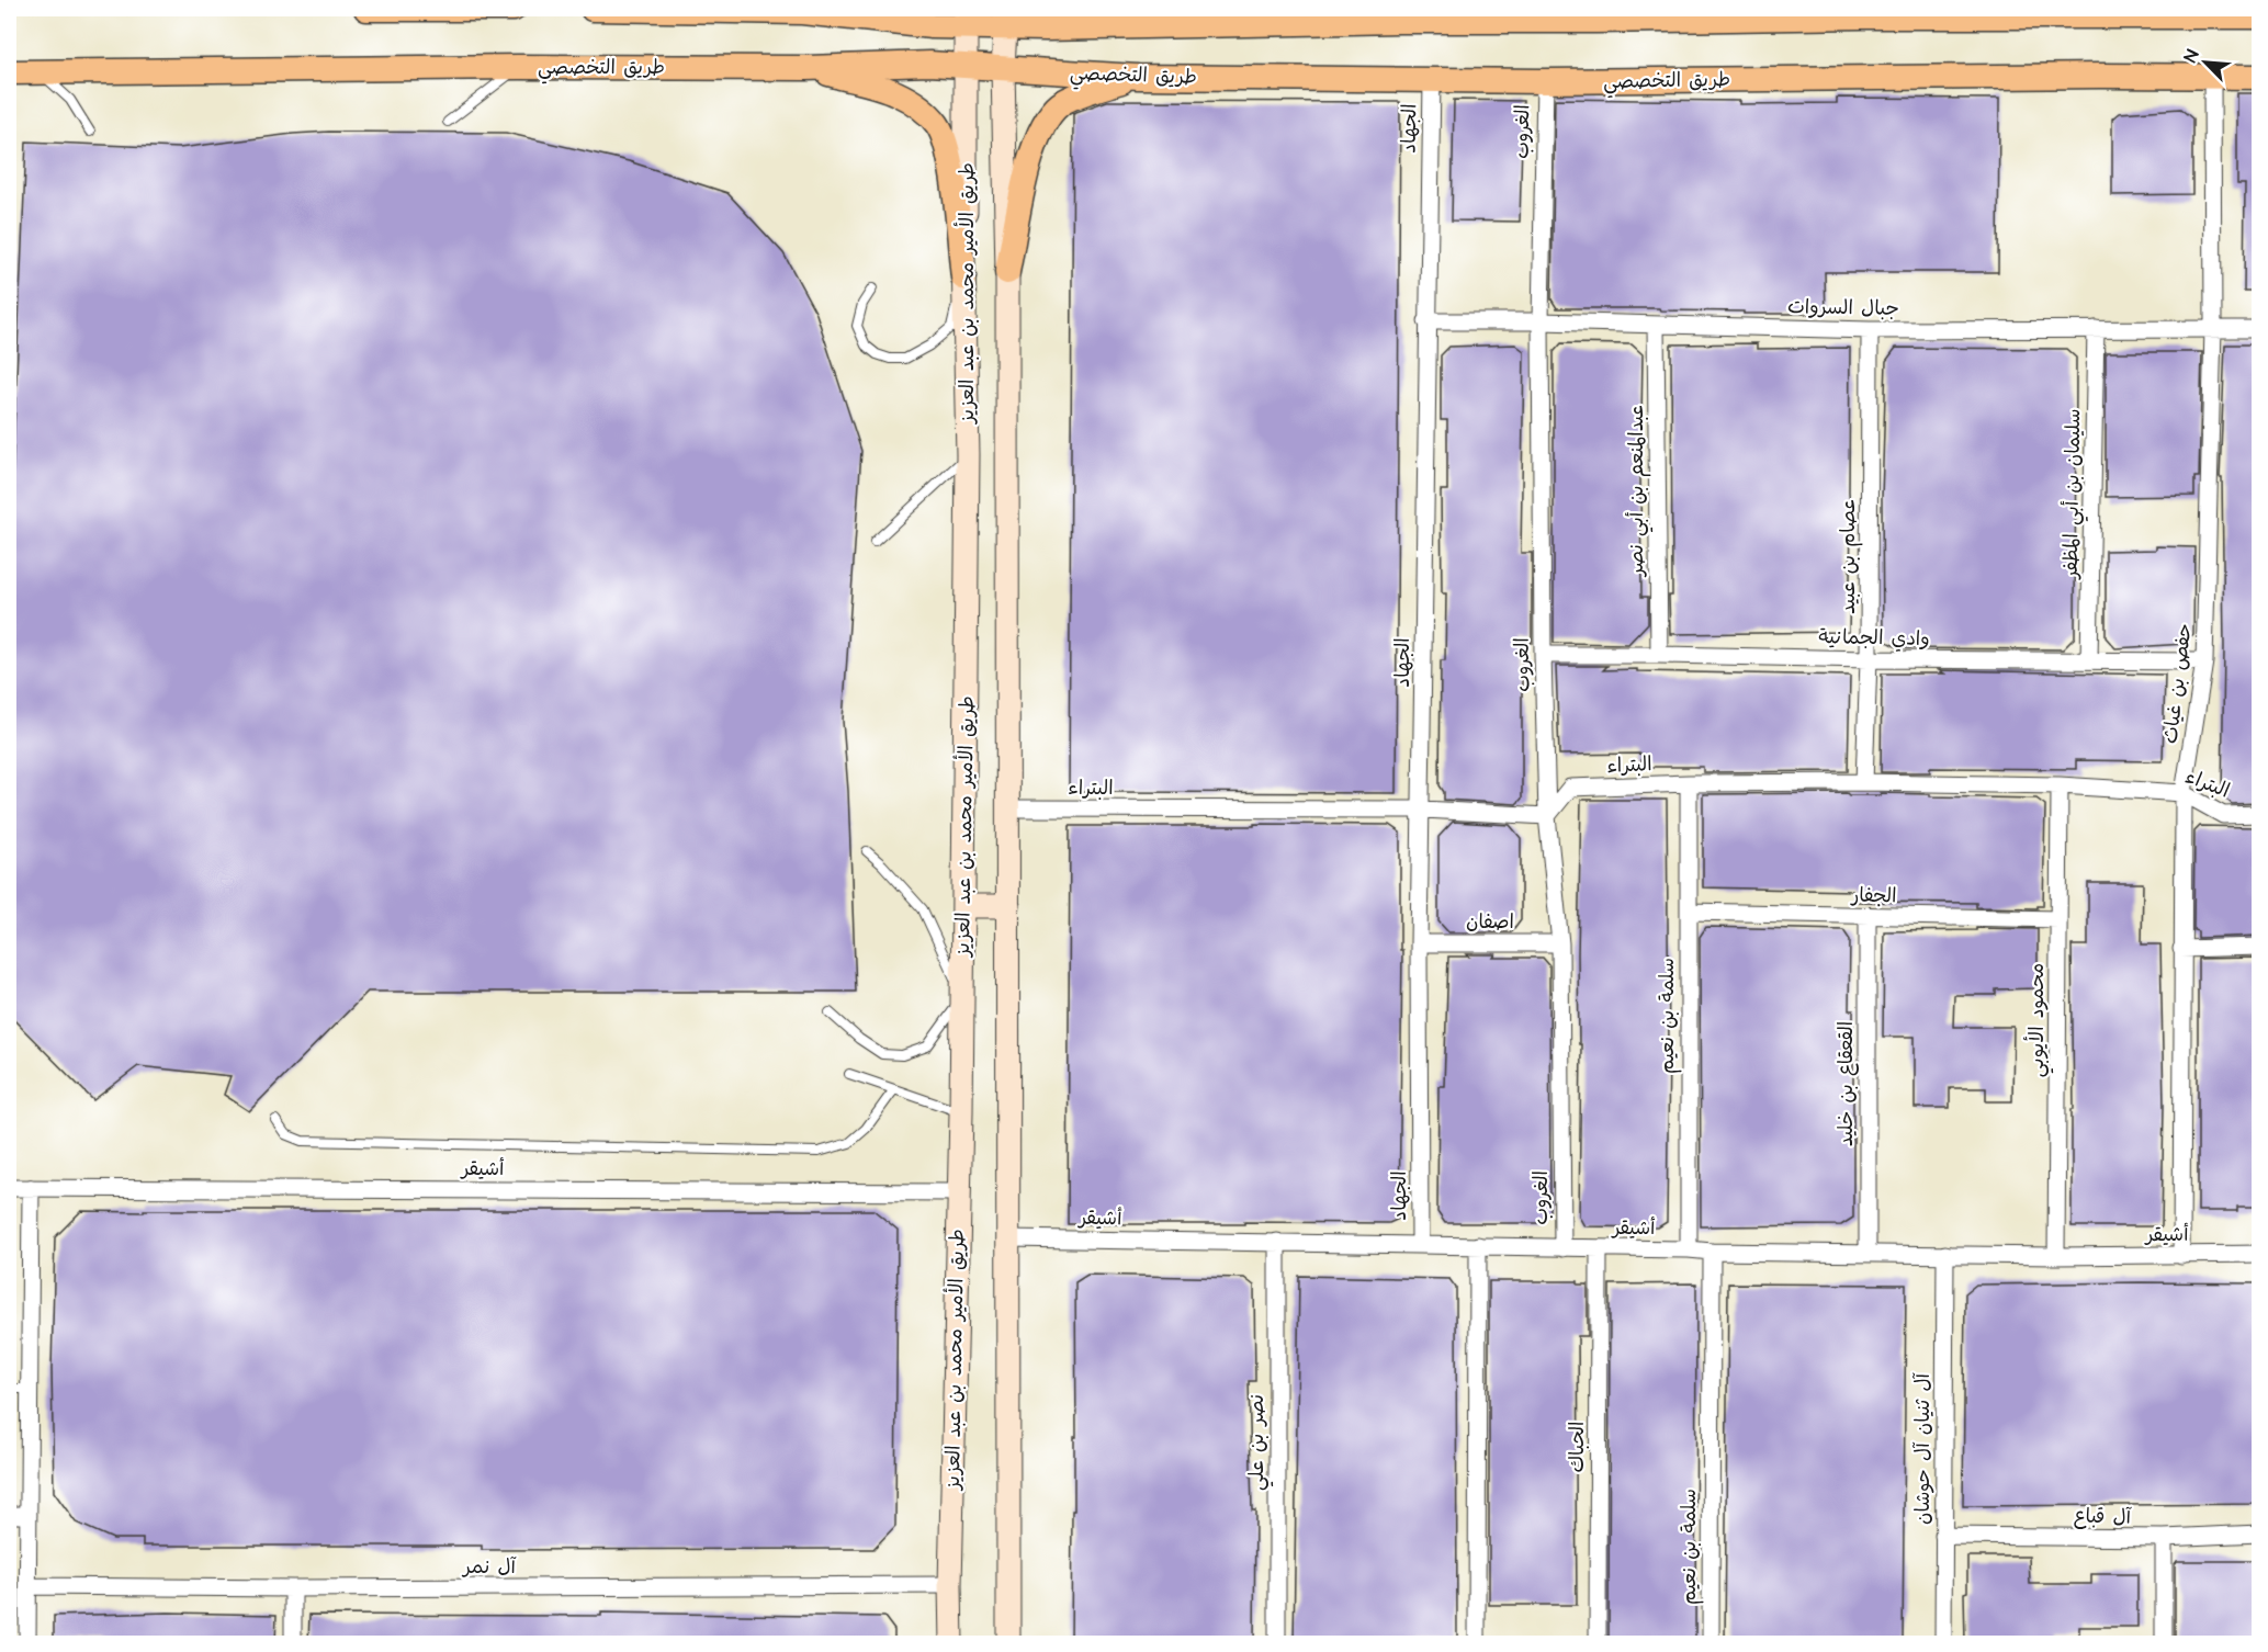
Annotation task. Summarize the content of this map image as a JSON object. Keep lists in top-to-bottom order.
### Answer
{
  "streets": {
    "main road": ["طريق التخصصي", "طريق الأمير محمد بن عبد العزيز"],
    "street": [
      "الجهاد",
      "الغروب",
      "جبال السروات",
      "عبدالمنعم بن أبي نصر",
      "سليمان بن أبي المظفر",
      "عصام بن عبيد",
      "وادي الجمانية",
      "حفص بن غياث",
      "البتراء",
      "الجفار",
      "اصفان",
      "سلمة بن نعيم",
      "محمود الأيوبي",
      "القعقاع بن خليد",
      "أشيقر",
      "نصر بن علي",
      "الحباك",
      "آل ثنيان آل حوشان",
      "آل قباع",
      "آل نمر"
    ]
  },
  "crossings": [
    ["طريق التخصصي", "الجهاد"],
    ["طريق التخصصي", "الغروب"],
    ["طريق التخصصي", "طريق الأمير محمد بن عبد العزيز"],
    ["طريق التخصصي", "حفص بن غياث"],
    ["الجهاد", "جبال السروات"],
    ["الجهاد", "البتراء"],
    ["الجهاد", "اصفان"],
    ["الجهاد", "أشيقر"],
    ["الغروب", "جبال السروات"],
    ["الغروب", "وادي الجمانية"],
    ["الغروب", "البتراء"],
    ["الغروب", "اصفان"],
    ["الغروب", "أشيقر"],
    ["طريق الأمير محمد بن عبد العزيز", "البتراء"],
    ["طريق الأمير محمد بن عبد العزيز", "أشيقر"],
    ["طريق الأمير محمد بن عبد العزيز", "آل نمر"],
    ["جبال السروات", "عبدالمنعم بن أبي نصر"],
    ["جبال السروات", "سليمان بن أبي المظفر"],
    ["جبال السروات", "عصام بن عبيد"],
    ["جبال السروات", "حفص بن غياث"],
    ["عبدالمنعم بن أبي نصر", "وادي الجمانية"],
    ["سليمان بن أبي المظفر", "وادي الجمانية"],
    ["عصام بن عبيد", "وادي الجمانية"],
    ["عصام بن عبيد", "البتراء"],
    ["وادي الجمانية", "حفص بن غياث"],
    ["حفص بن غياث", "البتراء"],
    ["حفص بن غياث", "أشيقر"],
    ["البتراء", "سلمة بن نعيم"],
    ["البتراء", "محمود الأيوبي"],
    ["الجفار", "سلمة بن نعيم"],
    ["الجفار", "محمود الأيوبي"],
    ["الجفار", "القعقاع بن خليد"],
    ["سلمة بن نعيم", "أشيقر"],
    ["محمود الأيوبي", "أشيقر"],
    ["القعقاع بن خليد", "أشيقر"],
    ["أشيقر", "نصر بن علي"],
    ["أشيقر", "الحباك"],
    ["أشيقر", "آل ثنيان آل حوشان"],
    ["آل ثنيان آل حوشان", "آل قباع"]
  ],
  "north": "top left"
}
